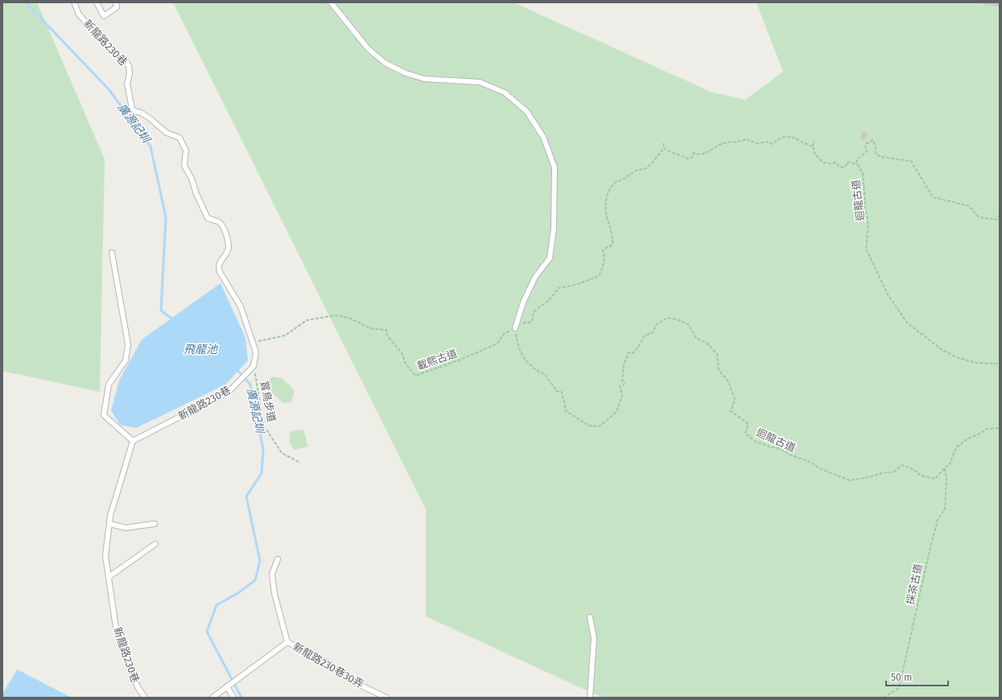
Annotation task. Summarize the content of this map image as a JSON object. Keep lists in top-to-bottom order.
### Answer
{
  "streets": {
    "lane": ["新龍路230巷", "新龍路230巷30弄"],
    "path": [
      "迴龍古道",
      "載熙古道",
      "賞鳥步道",
      "採茶古道"
    ]
  },
  "crossings": [
    ["新龍路230巷", "載熙古道"],
    ["新龍路230巷", "賞鳥步道"],
    ["迴龍古道", "載熙古道"],
    ["迴龍古道", "採茶古道"]
  ],
  "water": ["廣源記圳", "飛龍池"],
  "scale_bar": "50 m"
}
